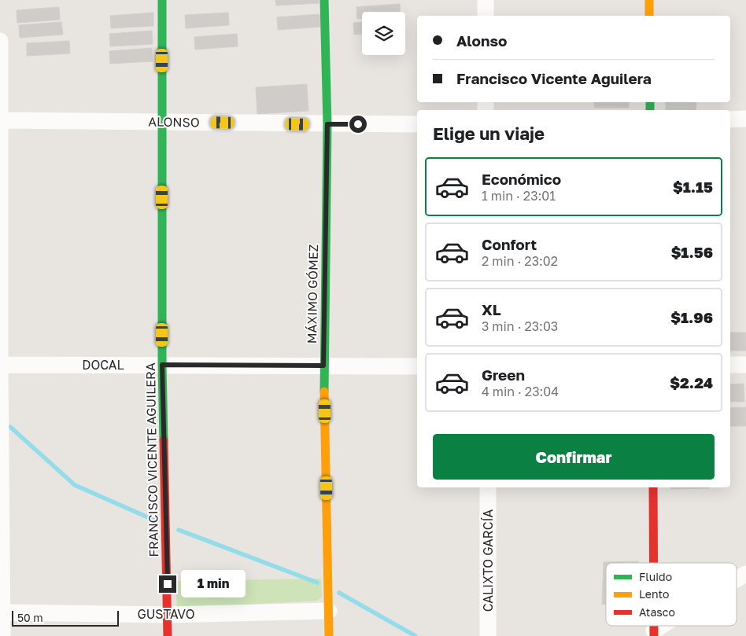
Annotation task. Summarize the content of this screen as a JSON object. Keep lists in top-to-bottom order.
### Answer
{
  "streets": {
    "street": [
      "ALONSO",
      "MÁXIMO GÓMEZ",
      "DOCAL",
      "FRANCISCO VICENTE AGUILERA",
      "CALIXTO GARCÍA",
      "GUSTAVO"
    ]
  },
  "crossings": [
    ["ALONSO", "MÁXIMO GÓMEZ"],
    ["ALONSO", "FRANCISCO VICENTE AGUILERA"],
    ["MÁXIMO GÓMEZ", "DOCAL"],
    ["MÁXIMO GÓMEZ", "GUSTAVO"],
    ["DOCAL", "FRANCISCO VICENTE AGUILERA"],
    ["FRANCISCO VICENTE AGUILERA", "GUSTAVO"]
  ],
  "legend": ["Fluido", "Lento", "Atasco"],
  "scale_bar": "50 m",
  "page": {
    "banner": ["Alonso", "Francisco Vicente Aguilera"],
    "heading": "Elige un viaje",
    "list": [
      {
        "name": "Económico",
        "note": "1 min · 23:01",
        "value": "$1.15"
      },
      {
        "name": "Confort",
        "note": "2 min · 23:02",
        "value": "$1.56"
      },
      {
        "name": "XL",
        "note": "3 min · 23:03",
        "value": "$1.96"
      },
      {
        "name": "Green",
        "note": "4 min · 23:04",
        "value": "$2.24"
      }
    ],
    "buttons": "Confirmar",
    "bubble": "1 min",
    "scale": "50 m"
  }
}
